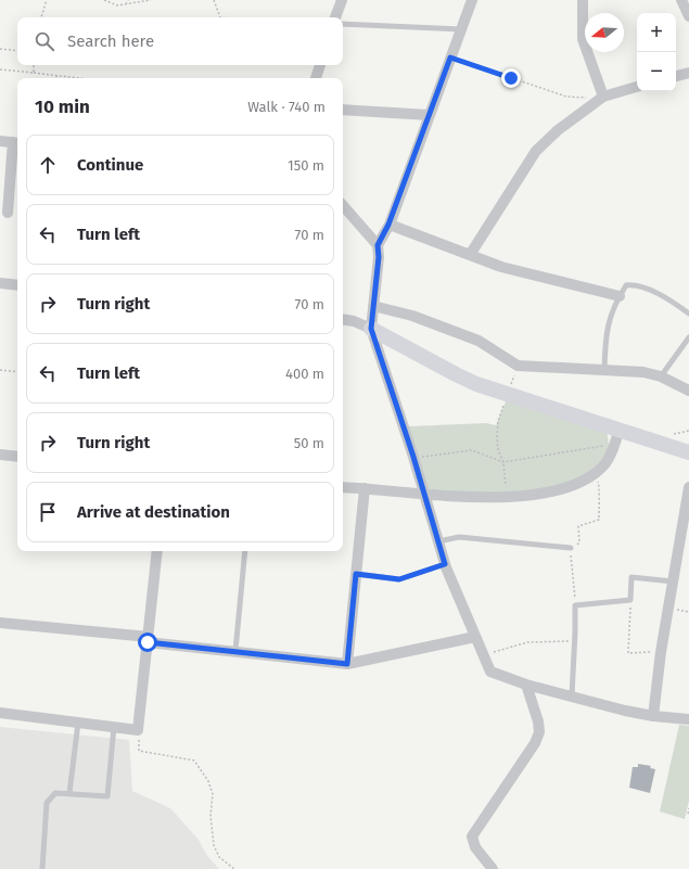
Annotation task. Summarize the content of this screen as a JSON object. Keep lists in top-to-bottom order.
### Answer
{
  "north": "left",
  "page": {
    "map_buttons": ["+", "−"],
    "search": "Search here",
    "heading": ["10 min", "Walk · 740 m"],
    "list": [
      ["Continue", "150 m"],
      ["Turn left", "70 m"],
      ["Turn right", "70 m"],
      ["Turn left", "400 m"],
      ["Turn right", "50 m"],
      "Arrive at destination"
    ]
  }
}
